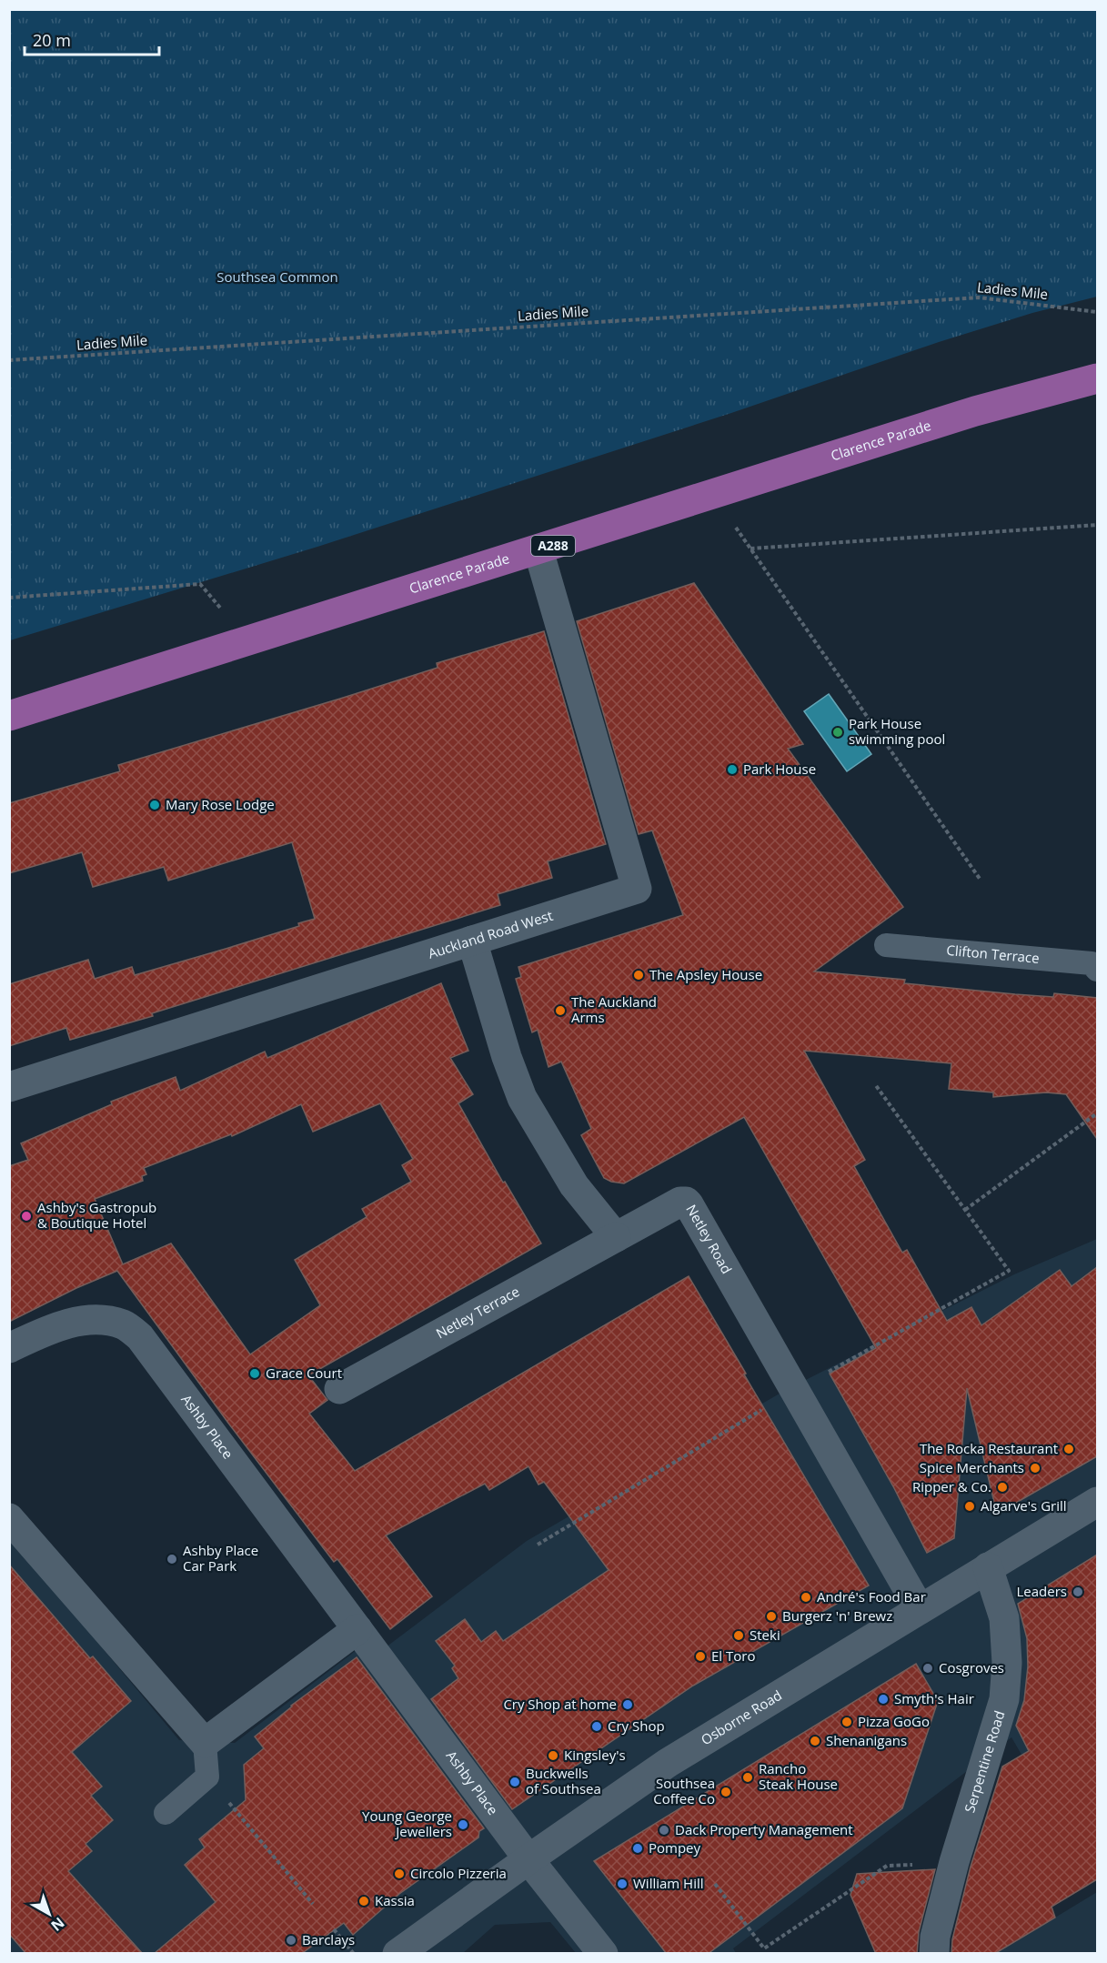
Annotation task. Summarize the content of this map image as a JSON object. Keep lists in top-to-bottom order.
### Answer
{
  "streets": {
    "main road": ["Clarence Parade", "A288"],
    "street": [
      "Auckland Road West",
      "Netley Road",
      "Netley Terrace",
      "Ashby Place",
      "Osborne Road",
      "Serpentine Road"
    ],
    "lane": ["Clifton Terrace"],
    "path": ["Ladies Mile"]
  },
  "crossings": [
    ["Clarence Parade", "Auckland Road West"],
    ["Netley Road", "Netley Terrace"],
    ["Netley Road", "Osborne Road"],
    ["Ashby Place", "Osborne Road"],
    ["Osborne Road", "Serpentine Road"]
  ],
  "parks": ["Southsea Common"],
  "places": [
    "Park House swimming pool",
    "Park House",
    "Mary Rose Lodge",
    "The Apsley House",
    "The Auckland Arms",
    "Ashby's Gastropub & Boutique Hotel",
    "Grace Court",
    "The Rocka Restaurant",
    "Spice Merchants",
    "Ripper & Co.",
    "Algarve's Grill",
    "Ashby Place Car Park",
    "Leaders",
    "André's Food Bar",
    "Burgerz 'n' Brewz",
    "Steki",
    "El Toro",
    "Cosgroves",
    "Smyth's Hair",
    "Cry Shop at home",
    "Pizza GoGo",
    "Cry Shop",
    "Shenanigans",
    "Kingsley's",
    "Rancho Steak House",
    "Buckwells of Southsea",
    "Southsea Coffee Co",
    "Young George Jewellers",
    "Dack Property Management",
    "Pompey",
    "Circolo Pizzeria",
    "William Hill",
    "Kassia",
    "Barclays"
  ],
  "scale_bar": "20 m",
  "north": "bottom right"
}
